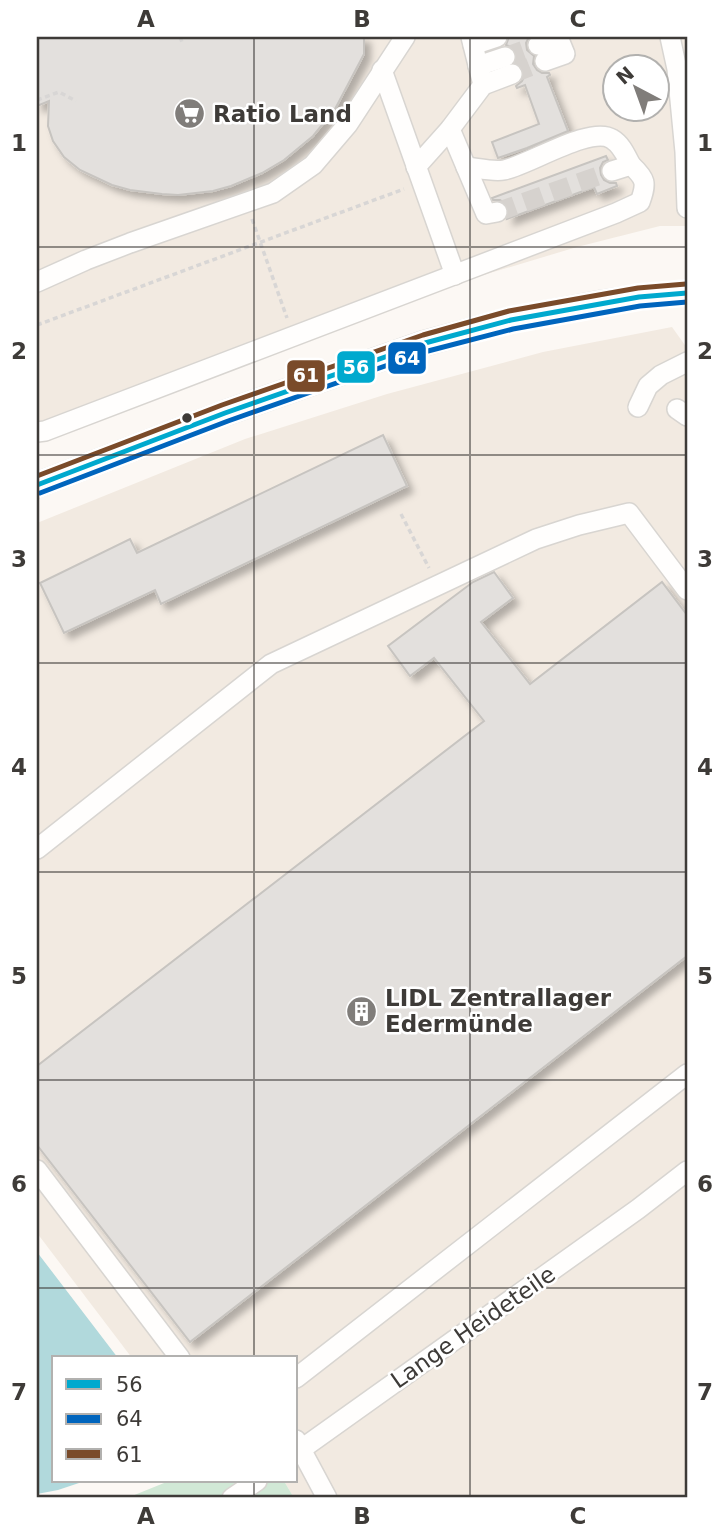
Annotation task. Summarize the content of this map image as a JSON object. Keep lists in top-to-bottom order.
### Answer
{
  "streets": {
    "street": ["Lange Heideteile"]
  },
  "places": {
    "supermarket": ["Ratio Land"],
    "building": ["LIDL Zentrallager Edermünde"]
  },
  "lines": ["transit line 61", "transit line 56", "transit line 64"],
  "legend": ["56", "64", "61"],
  "north": "top left",
  "grid": {
    "columns": ["A", "B", "C"],
    "rows": [
      "1",
      "2",
      "3",
      "4",
      "5",
      "6",
      "7"
    ]
  }
}
